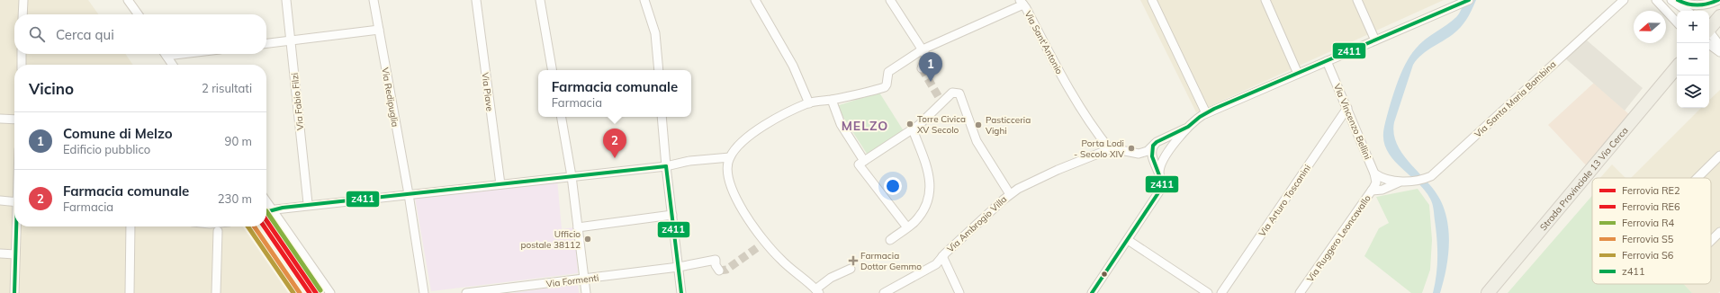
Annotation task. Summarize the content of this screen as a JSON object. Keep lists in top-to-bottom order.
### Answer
{
  "streets": {
    "main road": ["Strada Provinciale 13 Via Cerca"],
    "street": [
      "Via Sant'Antonio",
      "Via Piave",
      "Via Redipuglia",
      "Via Santa Maria Bambina",
      "Via Fabio Filzi",
      "Via Vincenzo Bellini",
      "Via Arturo Toscanini",
      "Via Ambrogio Villa",
      "Via Ruggero Leoncavallo",
      "Via Formenti"
    ]
  },
  "crossings": [
    ["Via Sant'Antonio", "Via Ambrogio Villa"],
    ["Via Santa Maria Bambina", "Via Vincenzo Bellini"],
    ["Via Santa Maria Bambina", "Via Ruggero Leoncavallo"],
    ["Via Vincenzo Bellini", "Via Arturo Toscanini"],
    ["Via Vincenzo Bellini", "Via Ruggero Leoncavallo"]
  ],
  "districts": ["MELZO"],
  "places": {
    "other": [
      "Torre Civica XV Secolo",
      "Pasticceria Vighi",
      "Porta Lodi - Secolo XIV",
      "Ufficio postale 38112"
    ],
    "health": ["Farmacia Dottor Gemmo"]
  },
  "lines": [
    "transit line z411",
    "rail line R4",
    "rail line RE2",
    "rail line RE6",
    "rail line S5",
    "rail line S6"
  ],
  "legend": [
    "Ferrovia RE2",
    "Ferrovia RE6",
    "Ferrovia R4",
    "Ferrovia S5",
    "Ferrovia S6",
    "z411"
  ],
  "north": "left",
  "page": {
    "map_buttons": ["+", "−"],
    "search": "Cerca qui",
    "pins": ["1", "2"],
    "heading": ["Vicino", "2 risultati"],
    "popup": ["Farmacia comunale", "Farmacia"],
    "list": [
      {
        "mark": "1",
        "name": "Comune di Melzo",
        "note": "Edificio pubblico",
        "value": "90 m"
      },
      {
        "mark": "2",
        "name": "Farmacia comunale",
        "note": "Farmacia",
        "value": "230 m"
      }
    ]
  }
}
